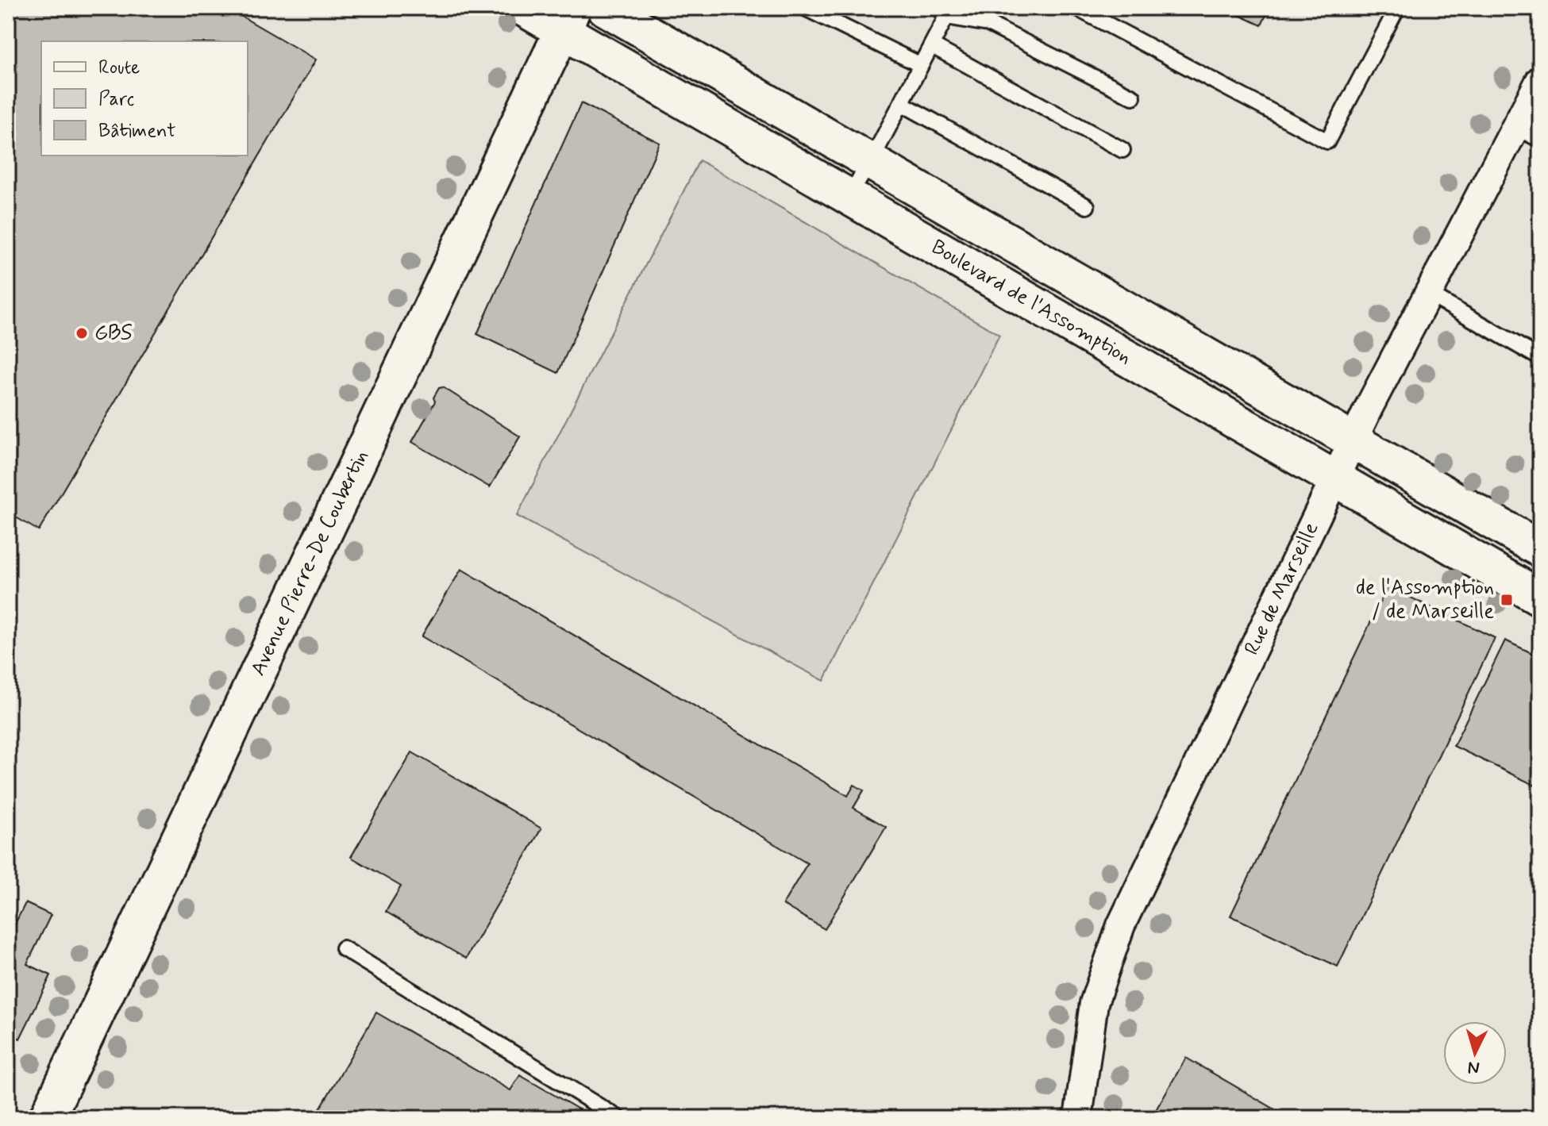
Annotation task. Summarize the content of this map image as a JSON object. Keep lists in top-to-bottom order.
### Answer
{
  "streets": {
    "street": ["Boulevard de l'Assomption", "Avenue Pierre-De Coubertin", "Rue de Marseille"]
  },
  "crossings": [
    ["Boulevard de l'Assomption", "Avenue Pierre-De Coubertin"],
    ["Boulevard de l'Assomption", "Rue de Marseille"]
  ],
  "places": {
    "other": ["GBS"],
    "transit": ["de l'Assomption / de Marseille"]
  },
  "legend": ["Route", "Parc", "Bâtiment"],
  "north": "bottom"
}
